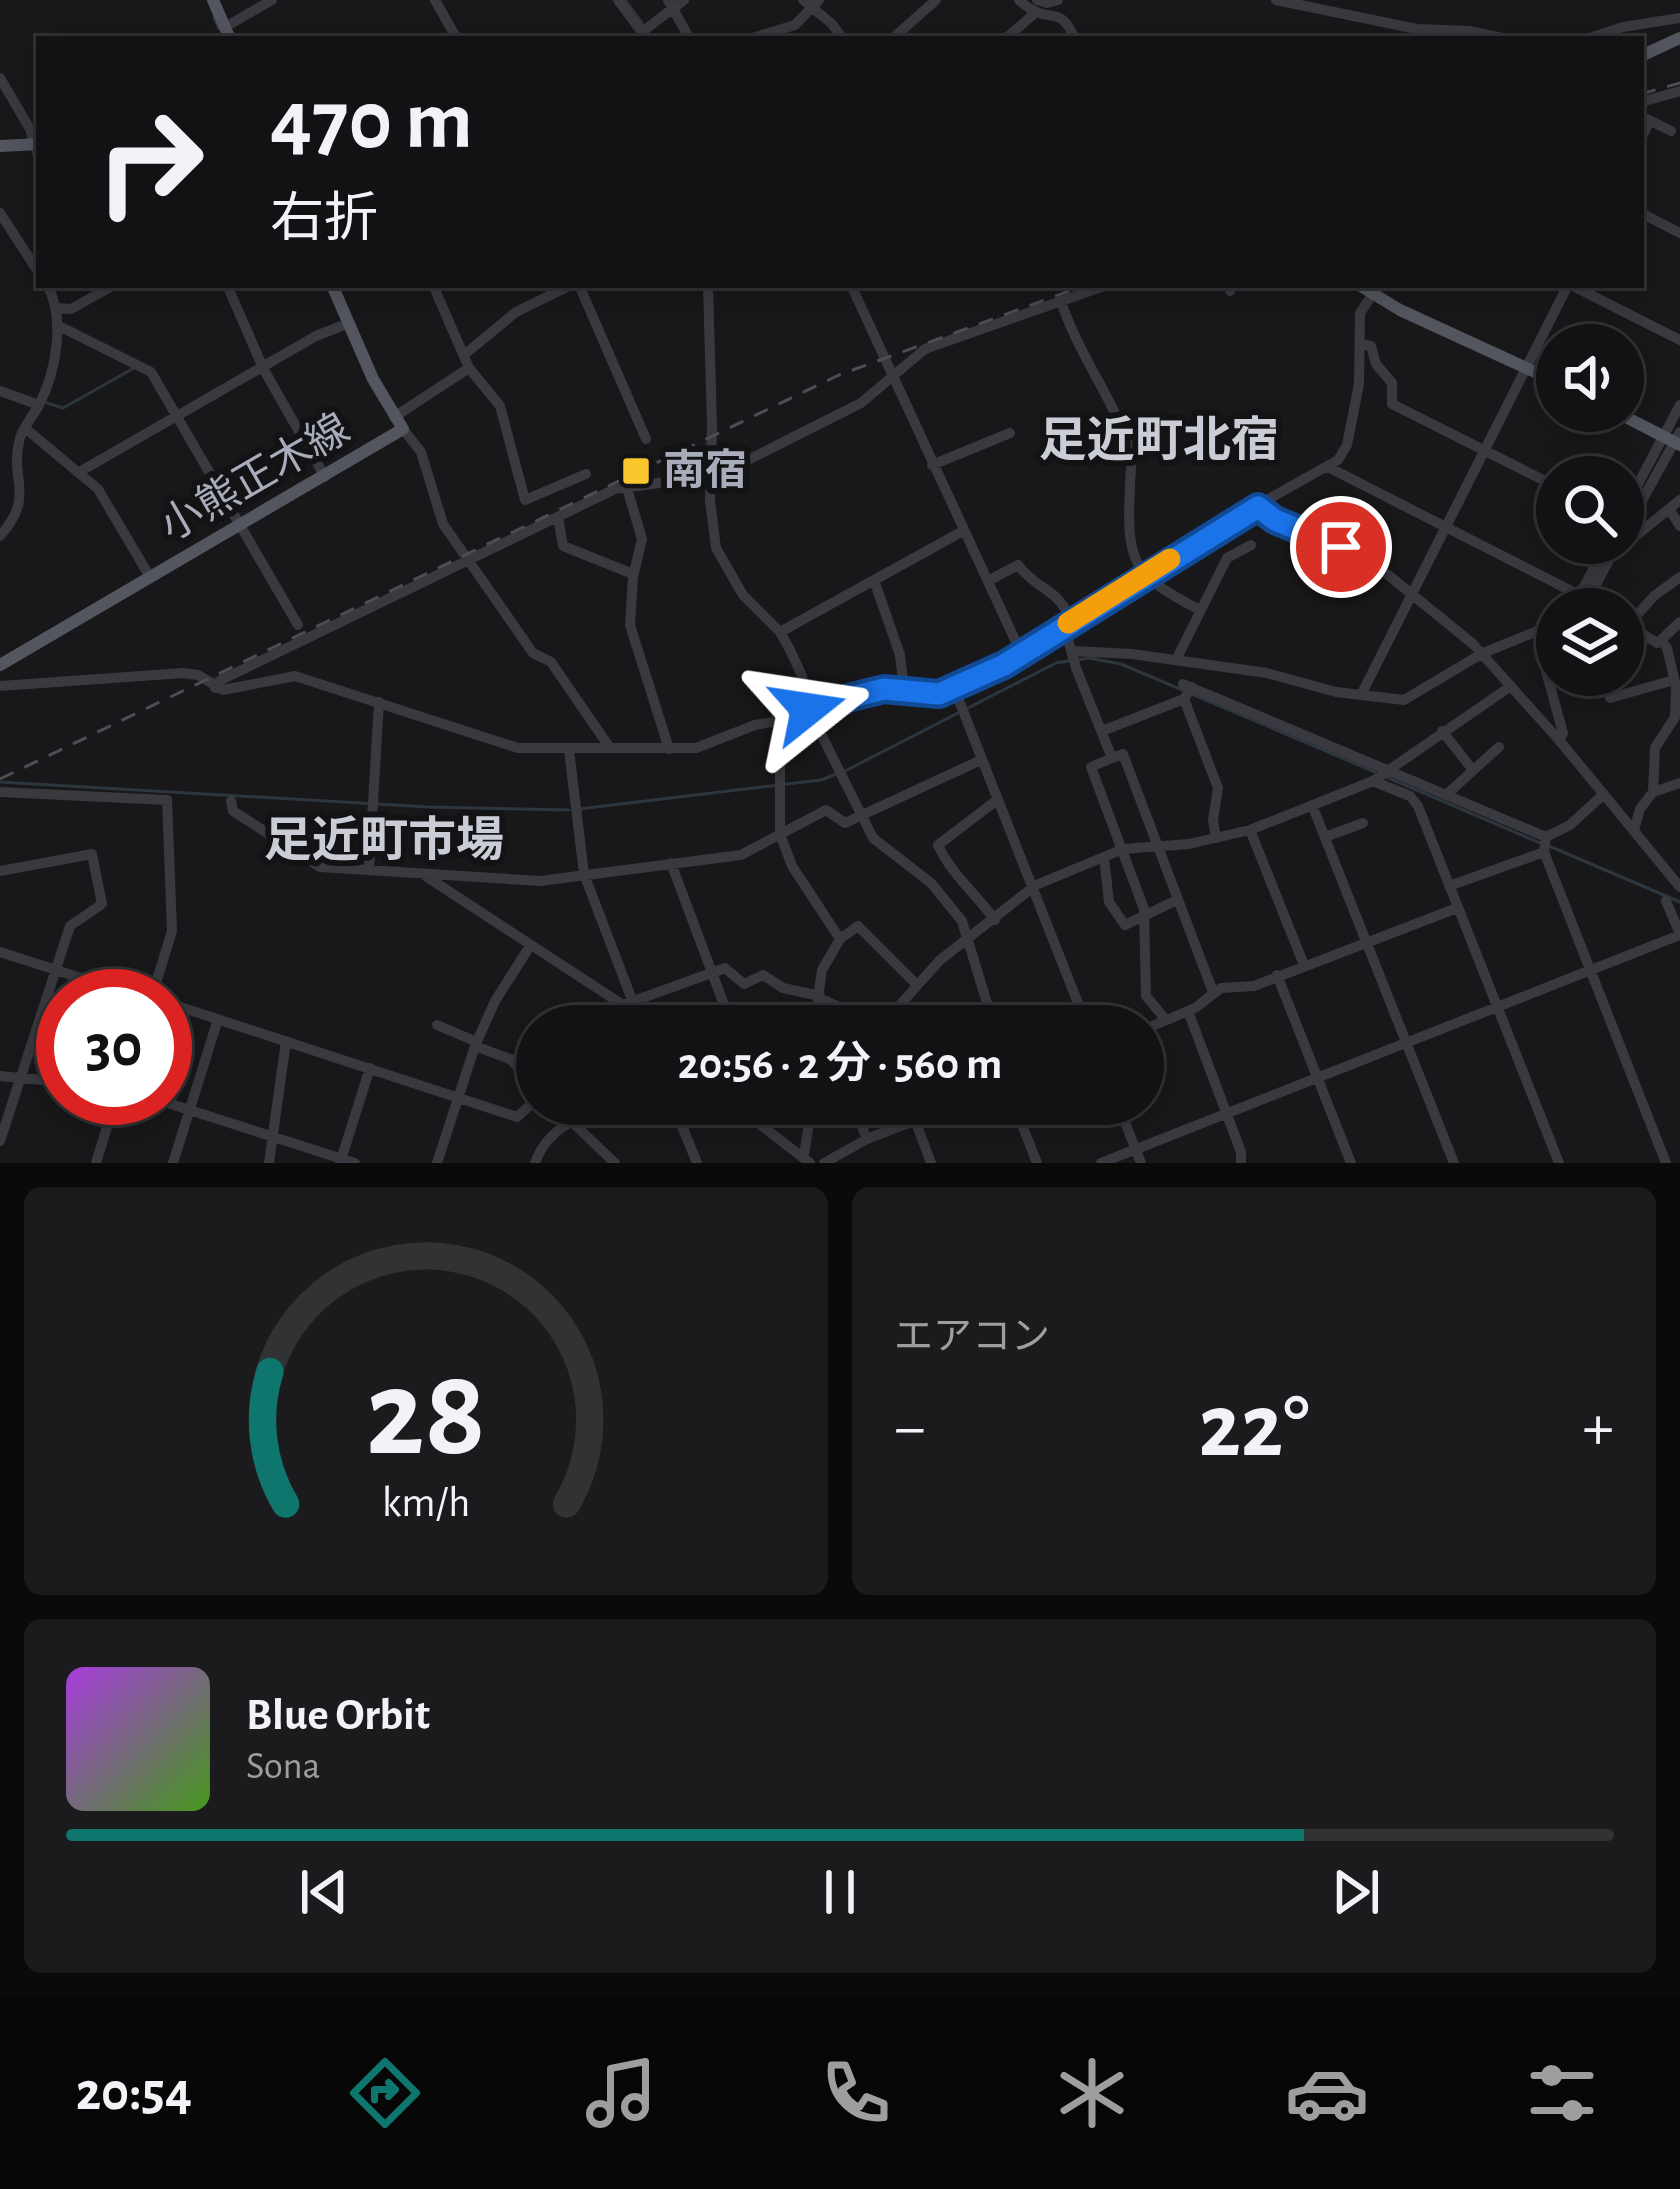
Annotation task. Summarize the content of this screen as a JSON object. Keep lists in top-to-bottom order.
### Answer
{
  "streets": {
    "main road": ["小熊正木線"]
  },
  "districts": ["足近町北宿", "足近町市場"],
  "places": {
    "transit": ["南宿"]
  },
  "page": {
    "turn": ["470 m", "右折"],
    "limit": "30",
    "trip": "20:56 · 2 分 · 560 m",
    "tile": "エアコン",
    "heat": ["−", "22°", "+"],
    "song": ["Blue Orbit", "Sona"],
    "tabs": "20:54",
    "gauge": ["28", "km/h"]
  }
}
